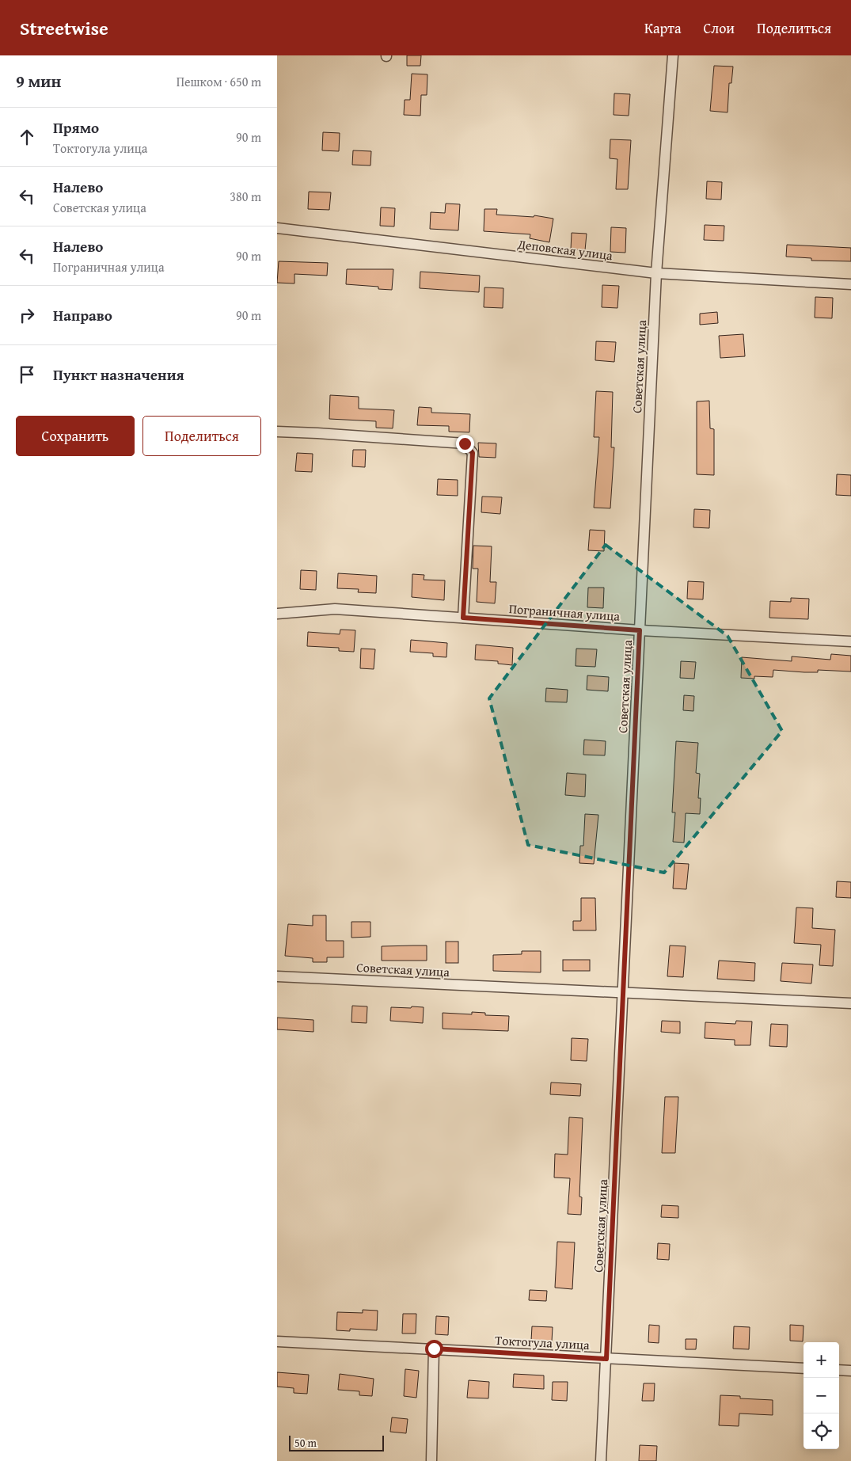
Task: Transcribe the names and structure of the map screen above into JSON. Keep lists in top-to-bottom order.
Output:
{
  "streets": {
    "street": [
      "Деповская улица",
      "Советская улица",
      "Пограничная улица",
      "Токтогула улица"
    ]
  },
  "crossings": [
    ["Деповская улица", "Советская улица"],
    ["Советская улица", "Пограничная улица"],
    ["Советская улица", "Токтогула улица"]
  ],
  "scale_bar": "50 m",
  "page": {
    "header": "Streetwise",
    "nav": ["Карта", "Слои", "Поделиться"],
    "heading": ["9 мин", "Пешком · 650 m"],
    "list": [
      ["Прямо", "Токтогула улица", "90 m"],
      ["Налево", "Советская улица", "380 m"],
      ["Налево", "Пограничная улица", "90 m"],
      ["Направо", "90 m"],
      "Пункт назначения"
    ],
    "buttons": ["Сохранить", "Поделиться"],
    "map_buttons": ["+", "−"],
    "scale": "50 m"
  }
}
